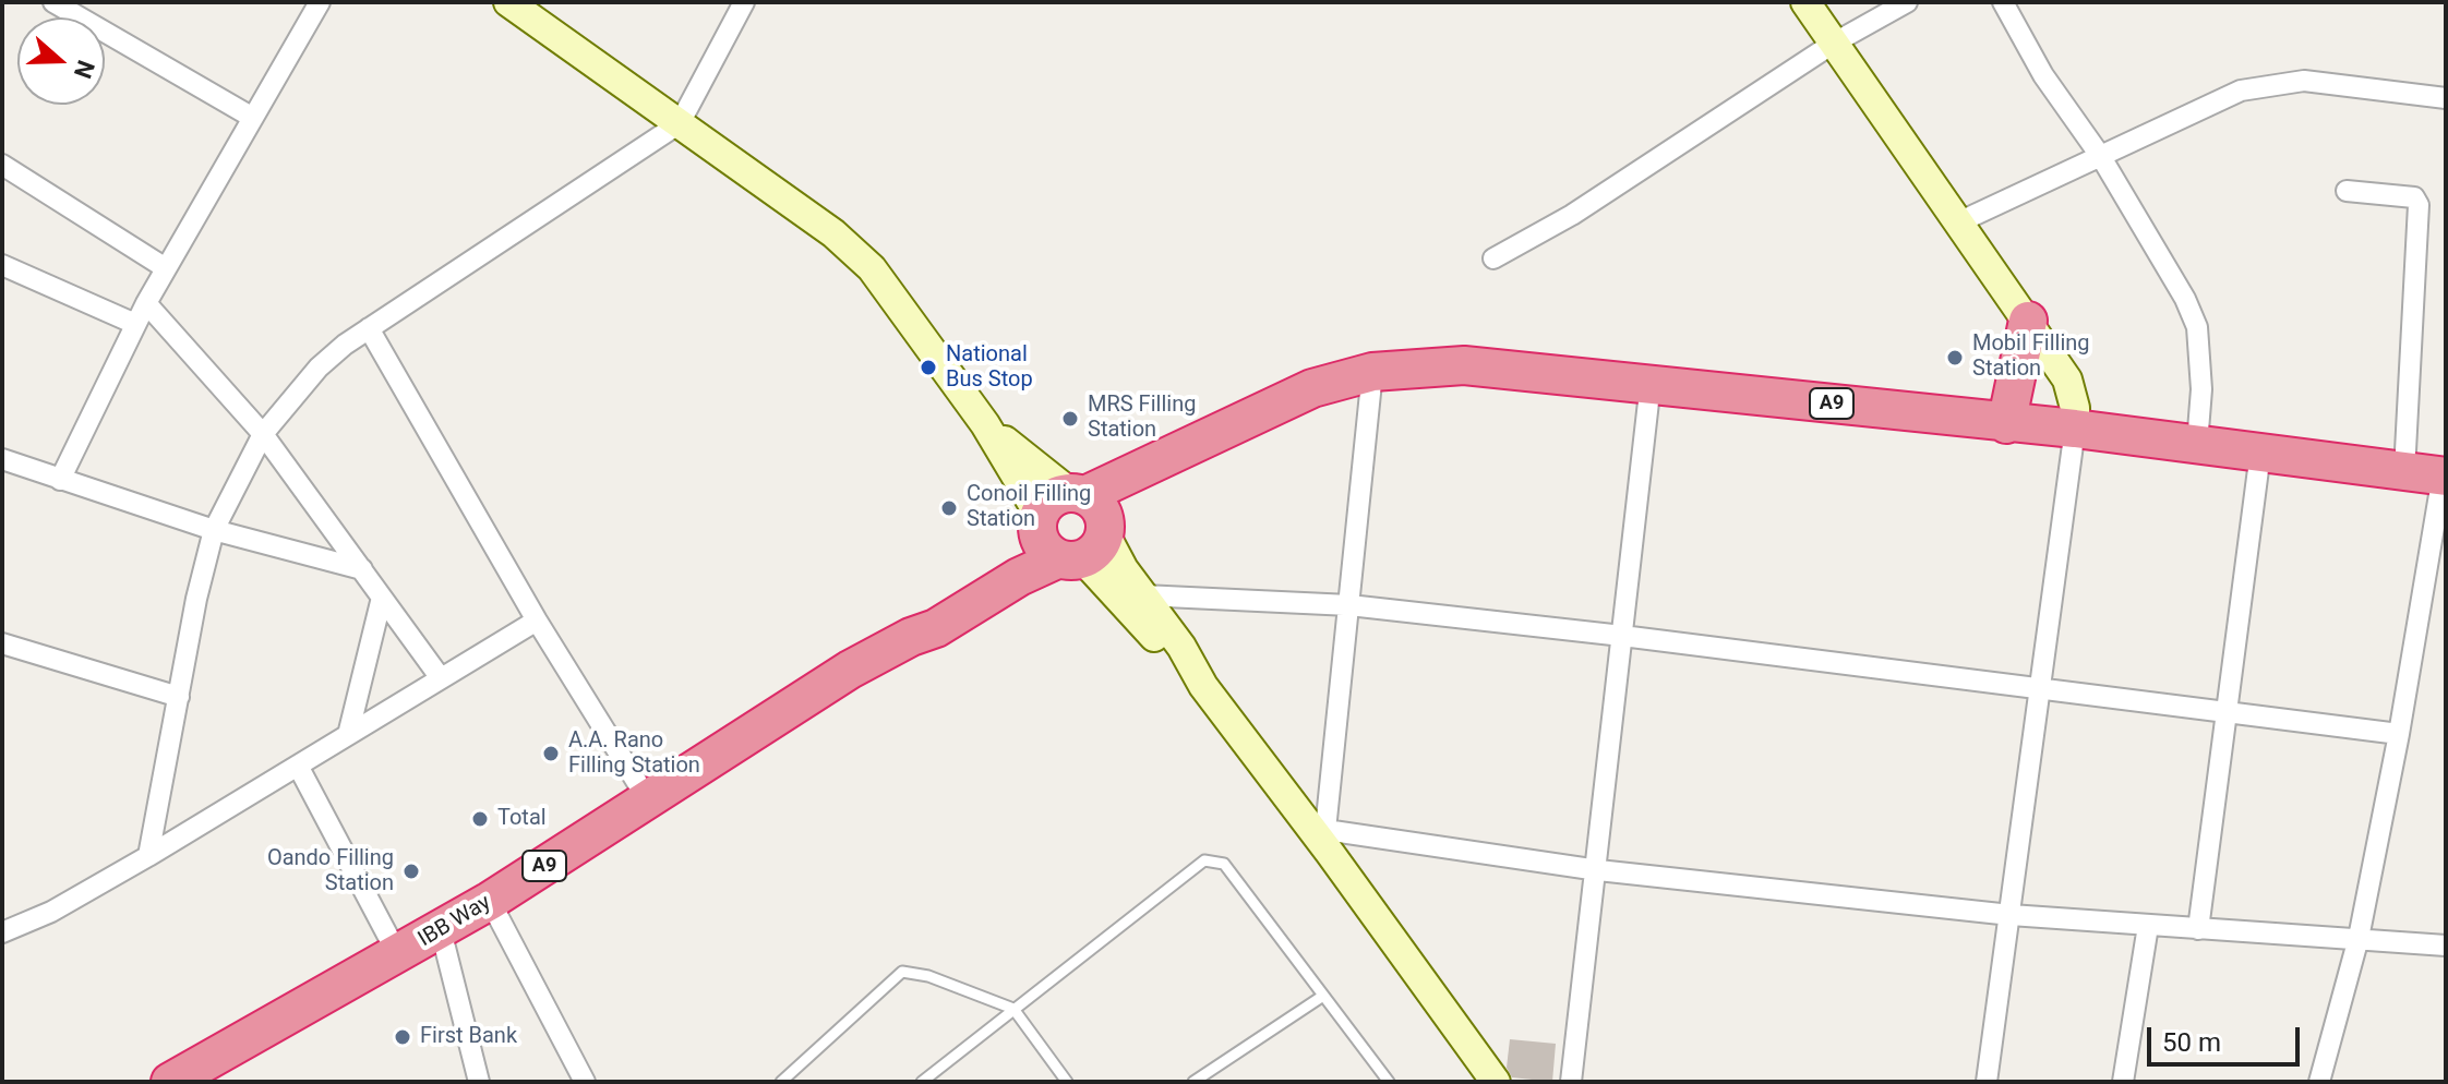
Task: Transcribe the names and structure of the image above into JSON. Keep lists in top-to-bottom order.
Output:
{
  "streets": {
    "highway": ["A9", "IBB Way"]
  },
  "crossings": [
    ["A9", "IBB Way"]
  ],
  "places": [
    "Mobil Filling Station",
    "National Bus Stop",
    "MRS Filling Station",
    "Conoil Filling Station",
    "A.A. Rano Filling Station",
    "Total",
    "Oando Filling Station",
    "First Bank"
  ],
  "scale_bar": "50 m",
  "north": "right"
}
